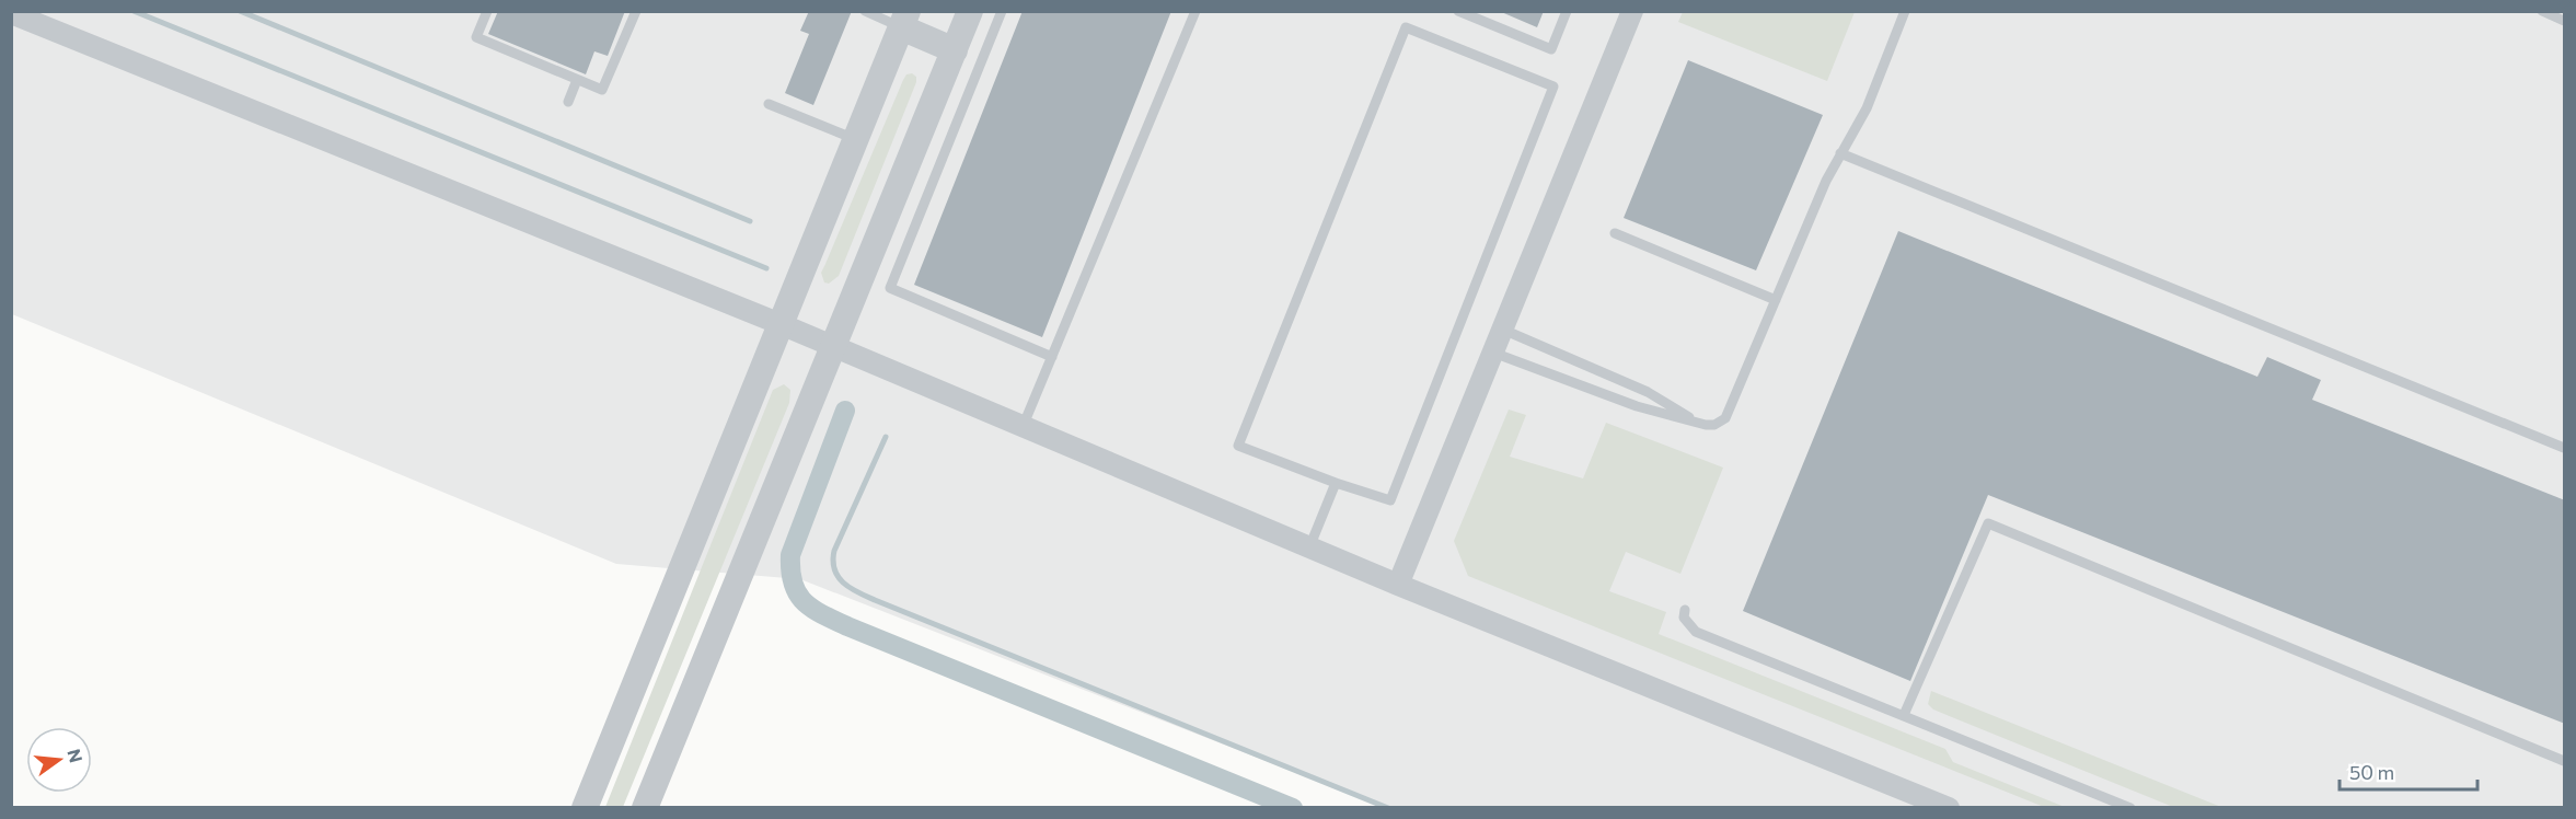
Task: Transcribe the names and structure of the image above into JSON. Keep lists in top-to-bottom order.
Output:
{
  "scale_bar": "50 m",
  "north": "right"
}
